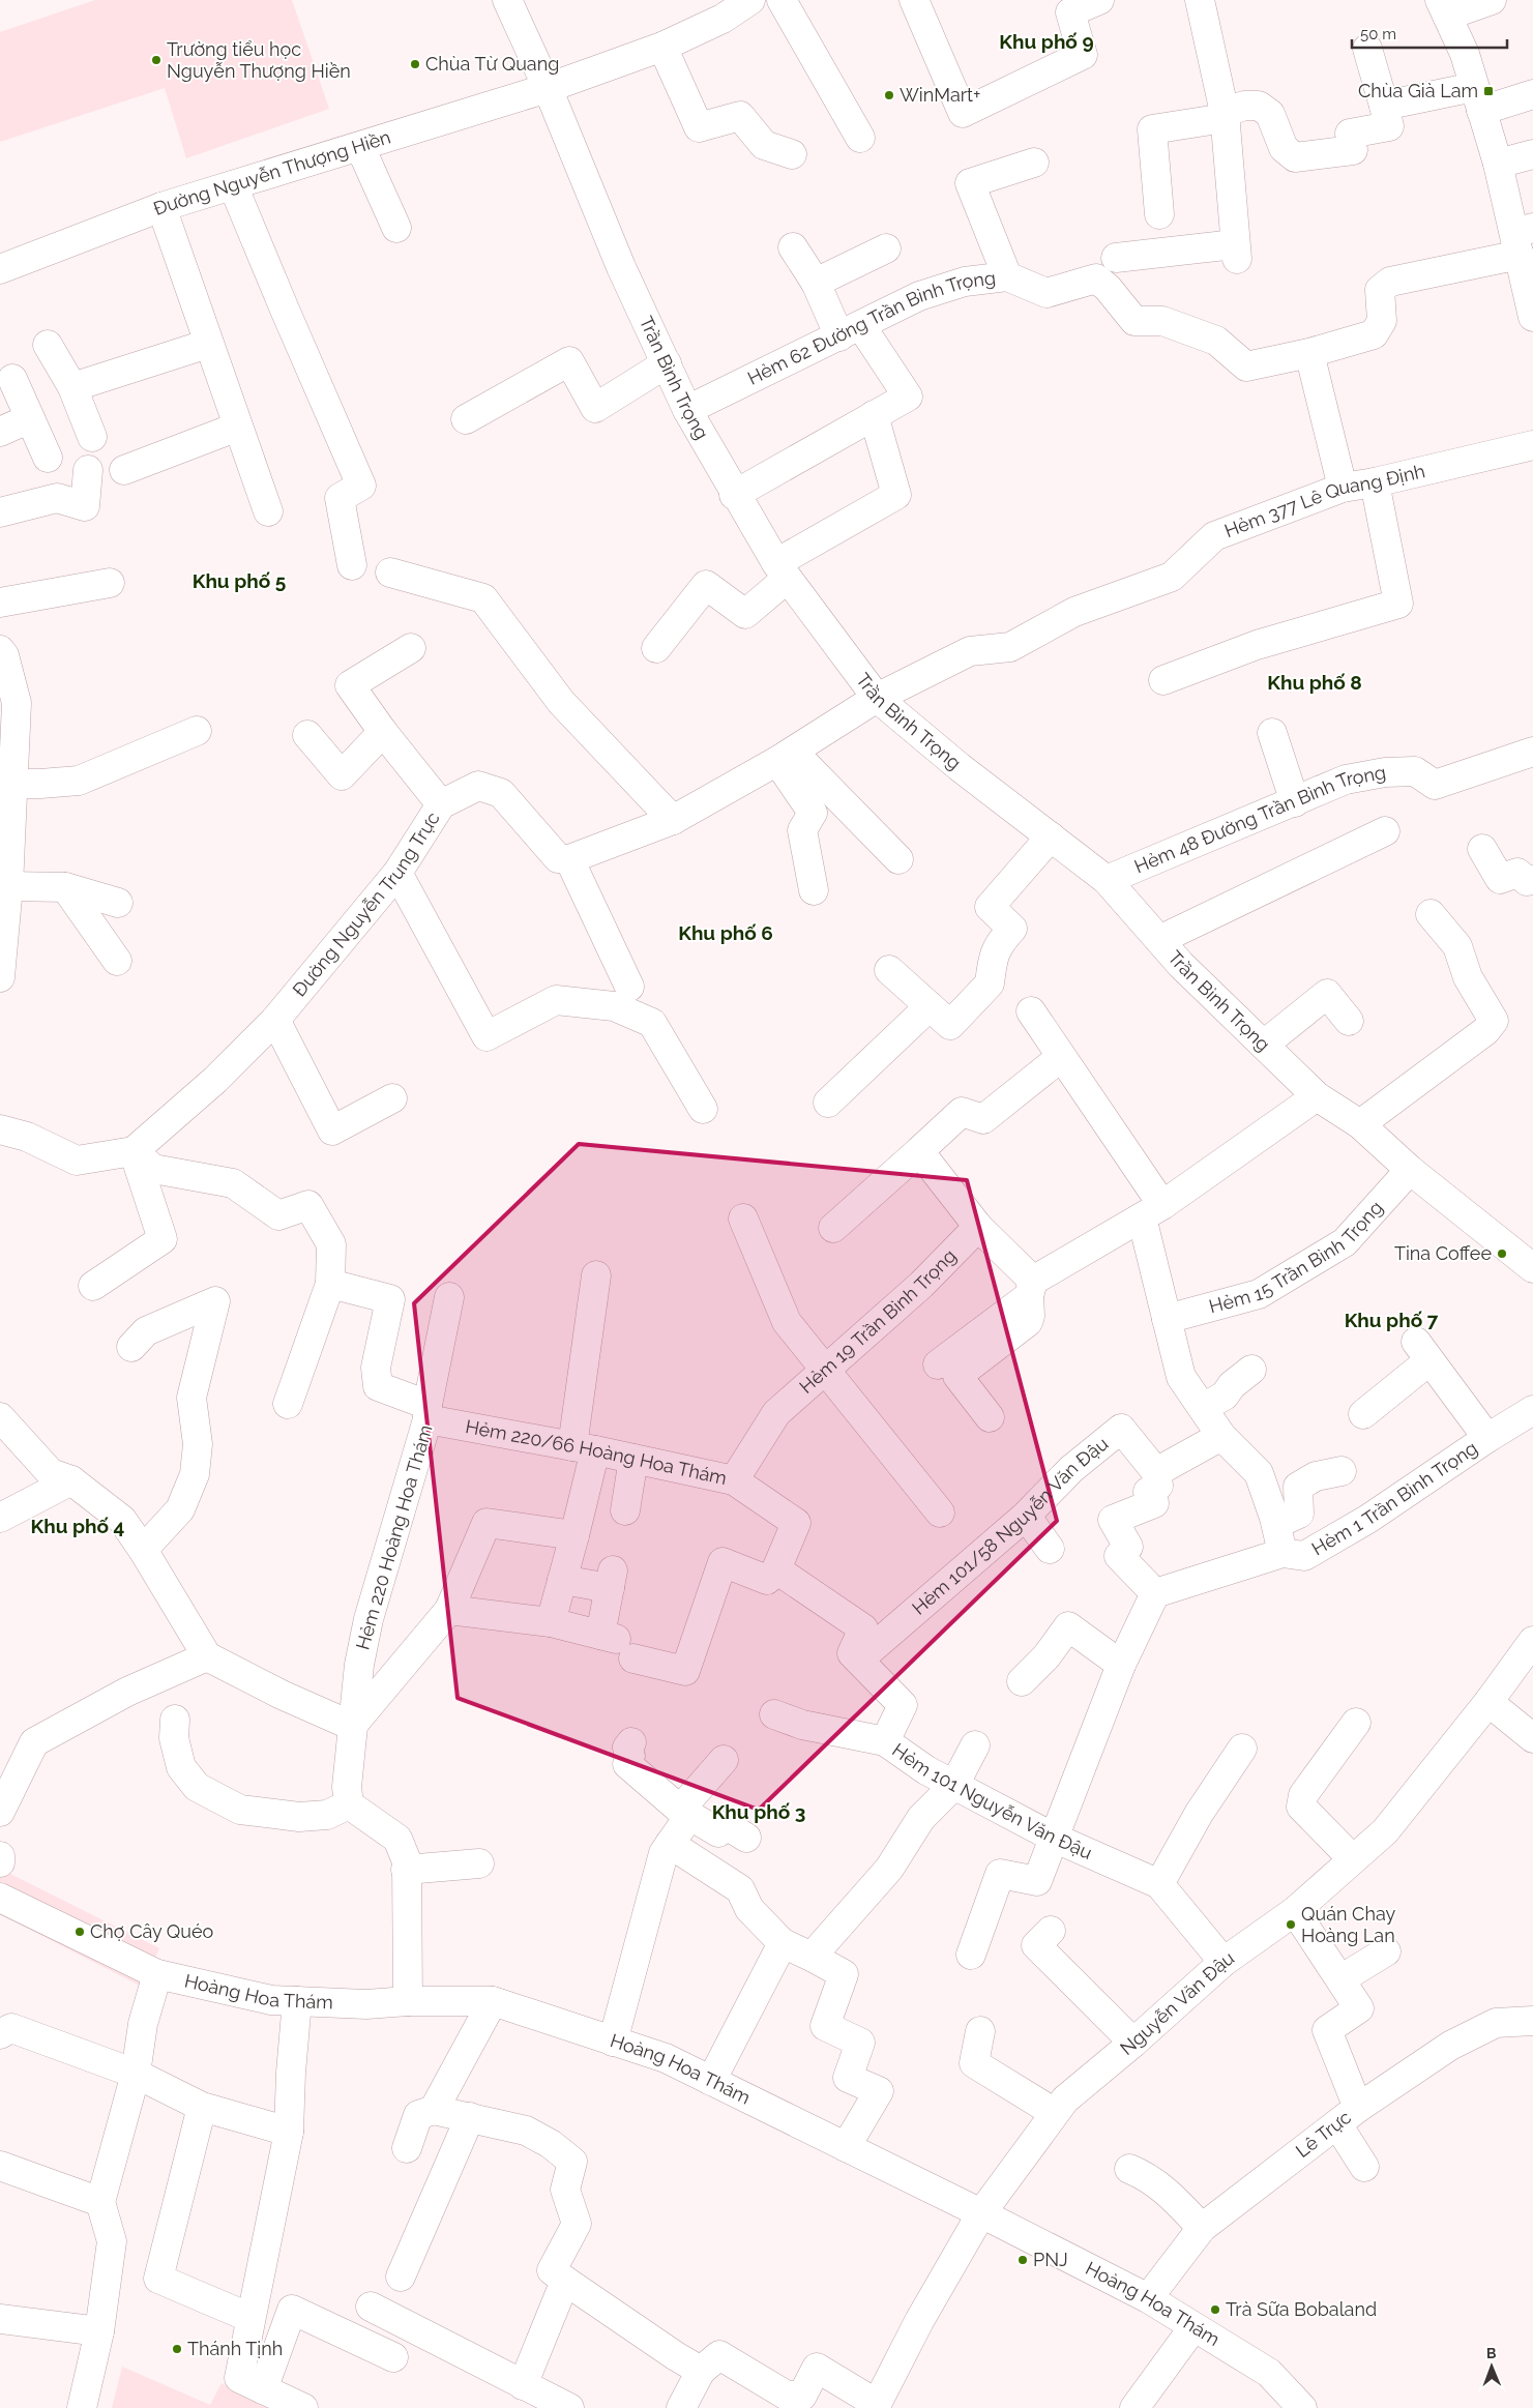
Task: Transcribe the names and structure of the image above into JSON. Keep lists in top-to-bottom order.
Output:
{
  "streets": {
    "street": [
      "Đường Nguyễn Thượng Hiền",
      "Hẻm 62 Đường Trần Bình Trọng",
      "Trần Bình Trọng",
      "Hẻm 377 Lê Quang Định",
      "Hẻm 48 Đường Trần Bình Trọng",
      "Đường Nguyễn Trung Trực",
      "Hẻm 15 Trần Bình Trọng",
      "Hẻm 19 Trần Bình Trọng",
      "Hẻm 220/66 Hoàng Hoa Thám",
      "Hẻm 1 Trần Bình Trọng",
      "Hẻm 101/58 Nguyễn Văn Đậu",
      "Hẻm 220 Hoàng Hoa Thám",
      "Hẻm 101 Nguyễn Văn Đậu",
      "Hoàng Hoa Thám",
      "Nguyễn Văn Đậu",
      "Lê Trực"
    ]
  },
  "crossings": [
    ["Đường Nguyễn Thượng Hiền", "Trần Bình Trọng"],
    ["Hẻm 62 Đường Trần Bình Trọng", "Trần Bình Trọng"],
    ["Trần Bình Trọng", "Hẻm 377 Lê Quang Định"],
    ["Trần Bình Trọng", "Hẻm 48 Đường Trần Bình Trọng"],
    ["Trần Bình Trọng", "Hẻm 15 Trần Bình Trọng"],
    ["Hẻm 19 Trần Bình Trọng", "Hẻm 220/66 Hoàng Hoa Thám"],
    ["Hẻm 220/66 Hoàng Hoa Thám", "Hẻm 220 Hoàng Hoa Thám"],
    ["Hẻm 101/58 Nguyễn Văn Đậu", "Hẻm 101 Nguyễn Văn Đậu"],
    ["Hẻm 101 Nguyễn Văn Đậu", "Nguyễn Văn Đậu"],
    ["Hoàng Hoa Thám", "Nguyễn Văn Đậu"],
    ["Hoàng Hoa Thám", "Lê Trực"]
  ],
  "districts": [
    "Khu phố 9",
    "Khu phố 5",
    "Khu phố 8",
    "Khu phố 6",
    "Khu phố 7",
    "Khu phố 4",
    "Khu phố 3"
  ],
  "places": {
    "other": [
      "Trường tiểu học Nguyễn Thượng Hiền",
      "Chùa Từ Quang",
      "WinMart+",
      "Tina Coffee",
      "Quán Chay Hoàng Lan",
      "Chợ Cây Quéo",
      "PNJ",
      "Trà Sữa Bobaland",
      "Thánh Tịnh"
    ],
    "transit": ["Chùa Già Lam"]
  },
  "scale_bar": "50 m",
  "north": "top"
}
